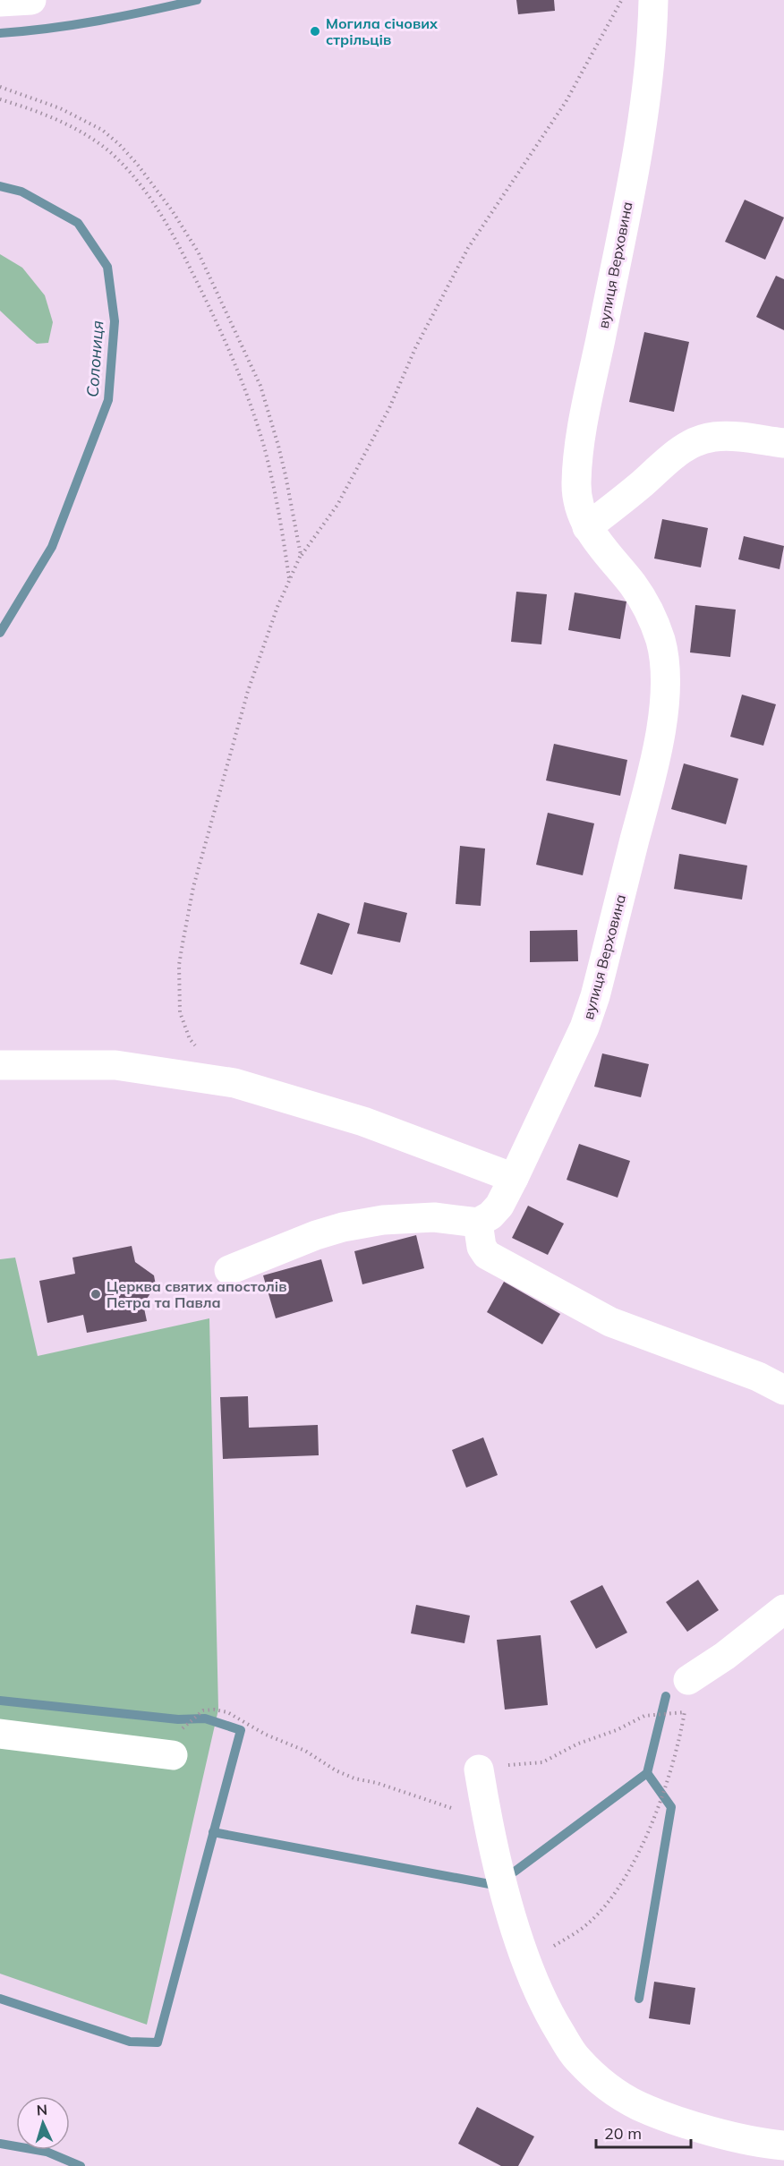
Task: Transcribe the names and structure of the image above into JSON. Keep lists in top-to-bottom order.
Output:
{
  "streets": {
    "street": ["вулиця Верховина"]
  },
  "water": ["Солониця"],
  "places": ["Могила січових стрільців", "Церква святих апостолів Петра та Павла"],
  "scale_bar": "20 m",
  "north": "top"
}
